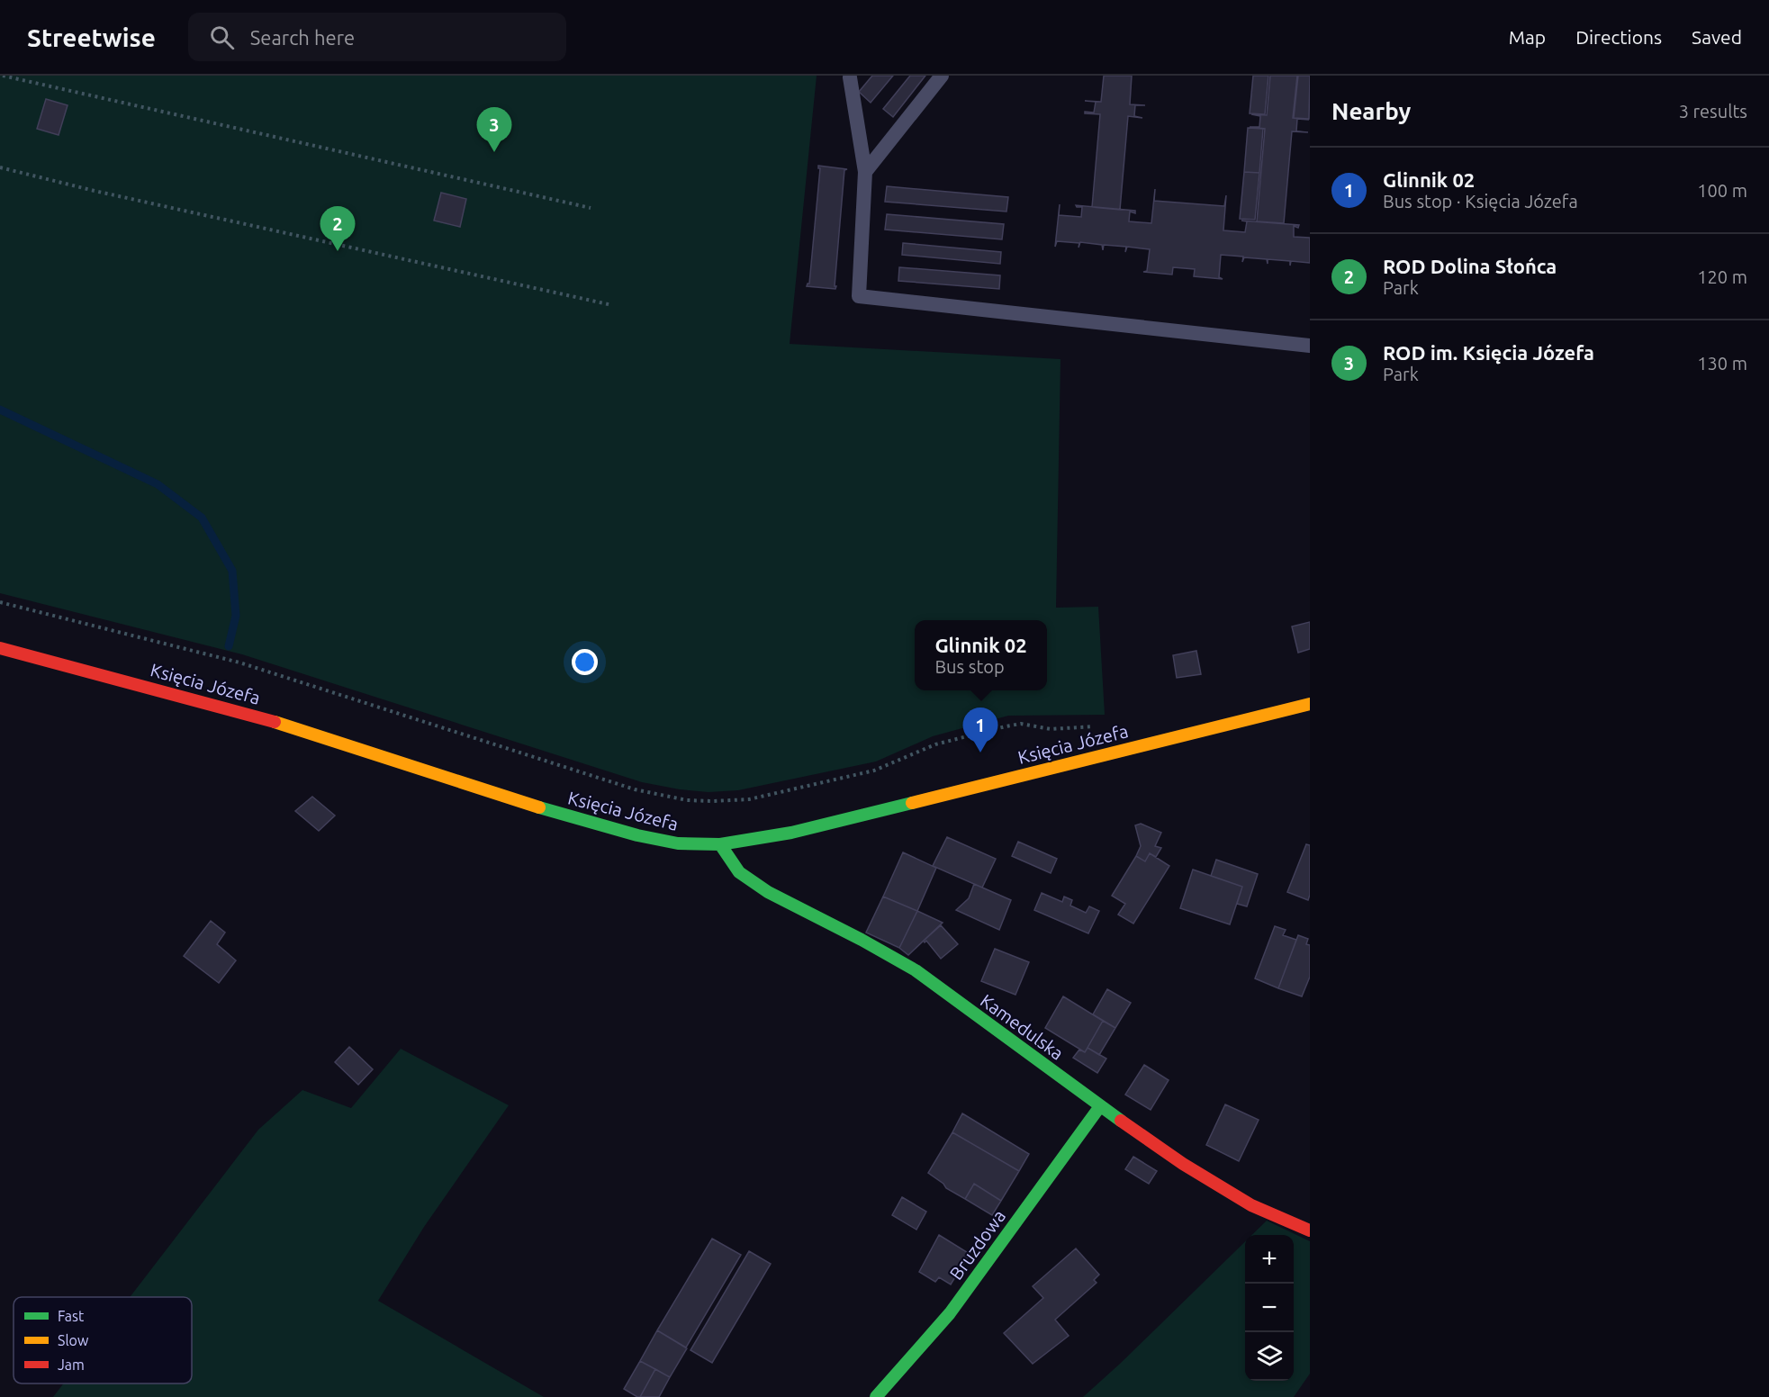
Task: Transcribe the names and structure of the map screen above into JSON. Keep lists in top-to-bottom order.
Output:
{
  "streets": {
    "main road": ["Księcia Józefa", "Kamedulska", "Bruzdowa"]
  },
  "crossings": [
    ["Księcia Józefa", "Kamedulska"],
    ["Kamedulska", "Bruzdowa"]
  ],
  "legend": ["Fast", "Slow", "Jam"],
  "page": {
    "header": "Streetwise",
    "search": "Search here",
    "nav": ["Map", "Directions", "Saved"],
    "heading": ["Nearby", "3 results"],
    "pins": ["3", "2", "1"],
    "list": [
      {
        "mark": "1",
        "name": "Glinnik 02",
        "note": "Bus stop · Księcia Józefa",
        "value": "100 m"
      },
      {
        "mark": "2",
        "name": "ROD Dolina Słońca",
        "note": "Park",
        "value": "120 m"
      },
      {
        "mark": "3",
        "name": "ROD im. Księcia Józefa",
        "note": "Park",
        "value": "130 m"
      }
    ],
    "popup": ["Glinnik 02", "Bus stop"],
    "map_buttons": ["+", "−"]
  }
}
